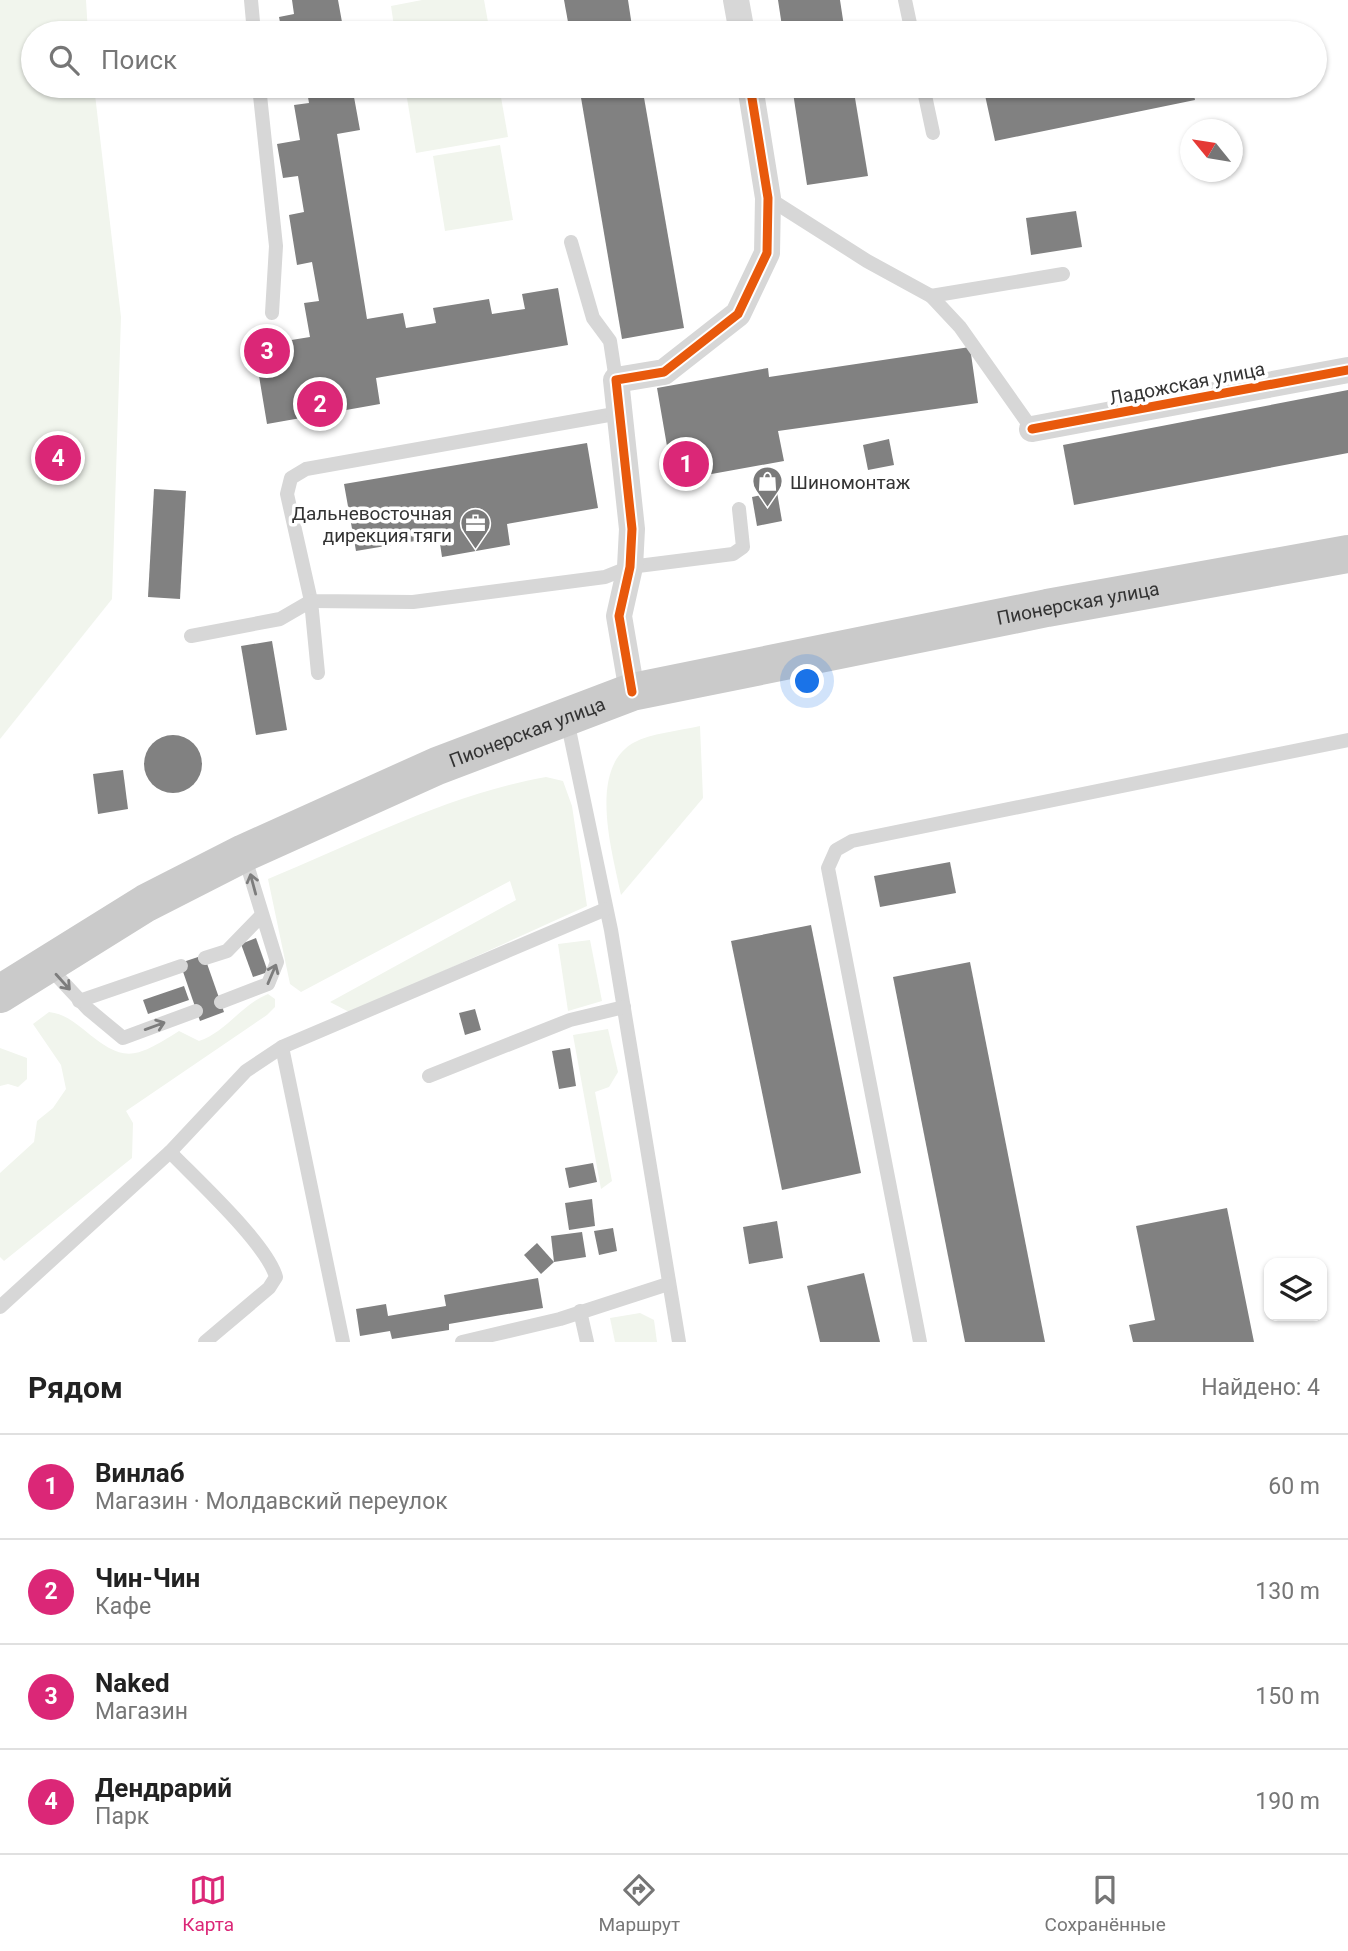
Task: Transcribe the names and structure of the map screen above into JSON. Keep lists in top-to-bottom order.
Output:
{
  "streets": {
    "main road": ["Пионерская улица"],
    "street": ["Ладожская улица"]
  },
  "places": {
    "shop": ["Шиномонтаж"],
    "office": ["Дальневосточная дирекция тяги"]
  },
  "north": "top left",
  "page": {
    "search": "Поиск",
    "pins": [
      "3",
      "2",
      "4",
      "1"
    ],
    "heading": ["Рядом", "Найдено: 4"],
    "list": [
      {
        "mark": "1",
        "name": "Винлаб",
        "note": "Магазин · Молдавский переулок",
        "value": "60 m"
      },
      {
        "mark": "2",
        "name": "Чин-Чин",
        "note": "Кафе",
        "value": "130 m"
      },
      {
        "mark": "3",
        "name": "Naked",
        "note": "Магазин",
        "value": "150 m"
      },
      {
        "mark": "4",
        "name": "Дендрарий",
        "note": "Парк",
        "value": "190 m"
      }
    ],
    "nav": ["Карта", "Маршрут", "Сохранённые"]
  }
}
